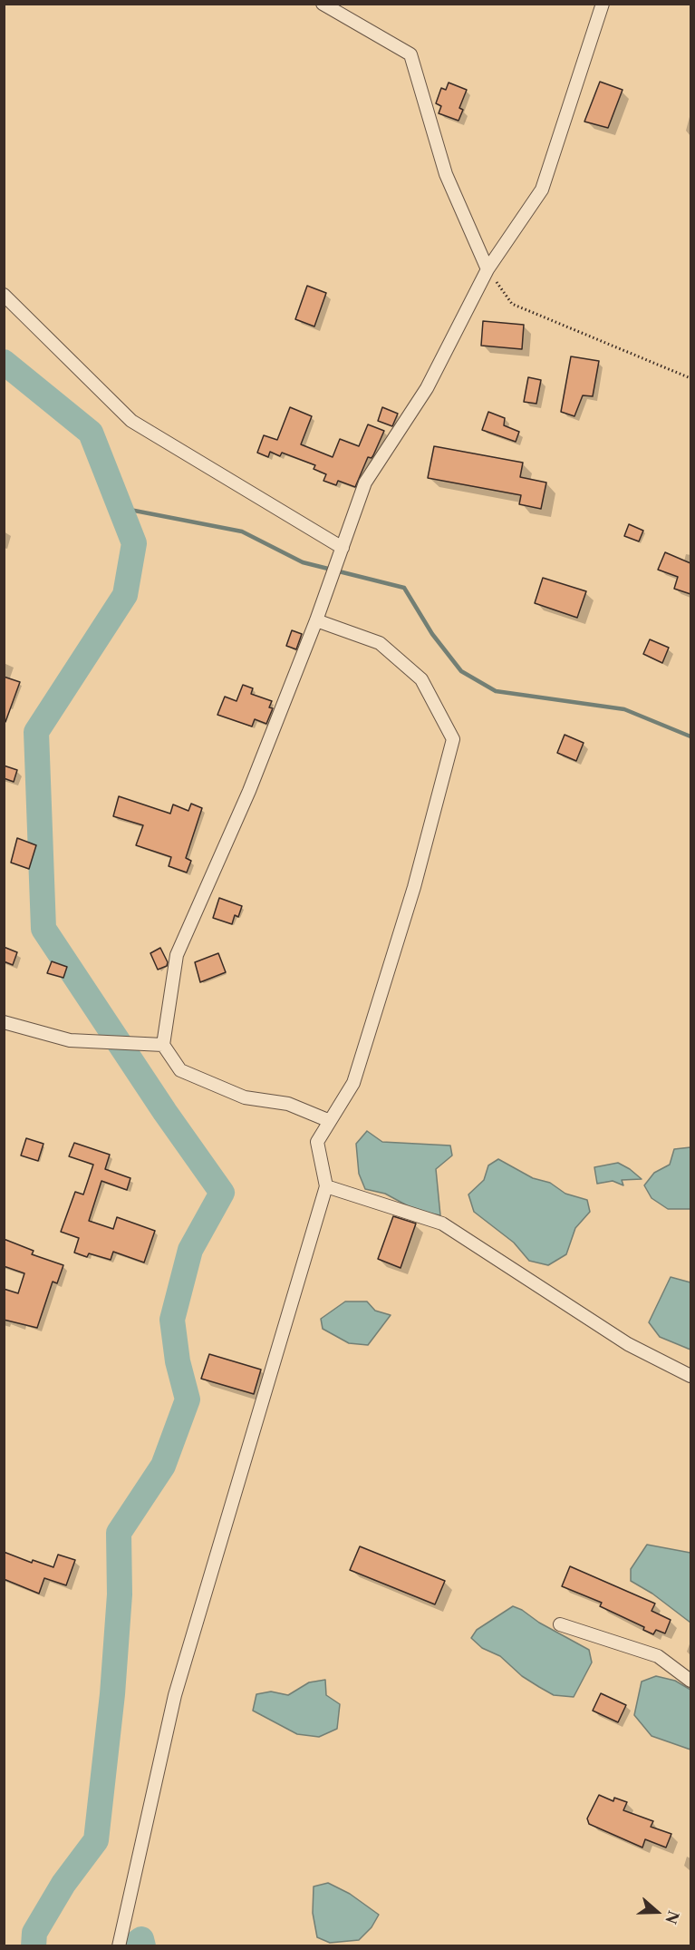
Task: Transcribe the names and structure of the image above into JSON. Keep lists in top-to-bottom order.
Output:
{
  "north": "right"
}
